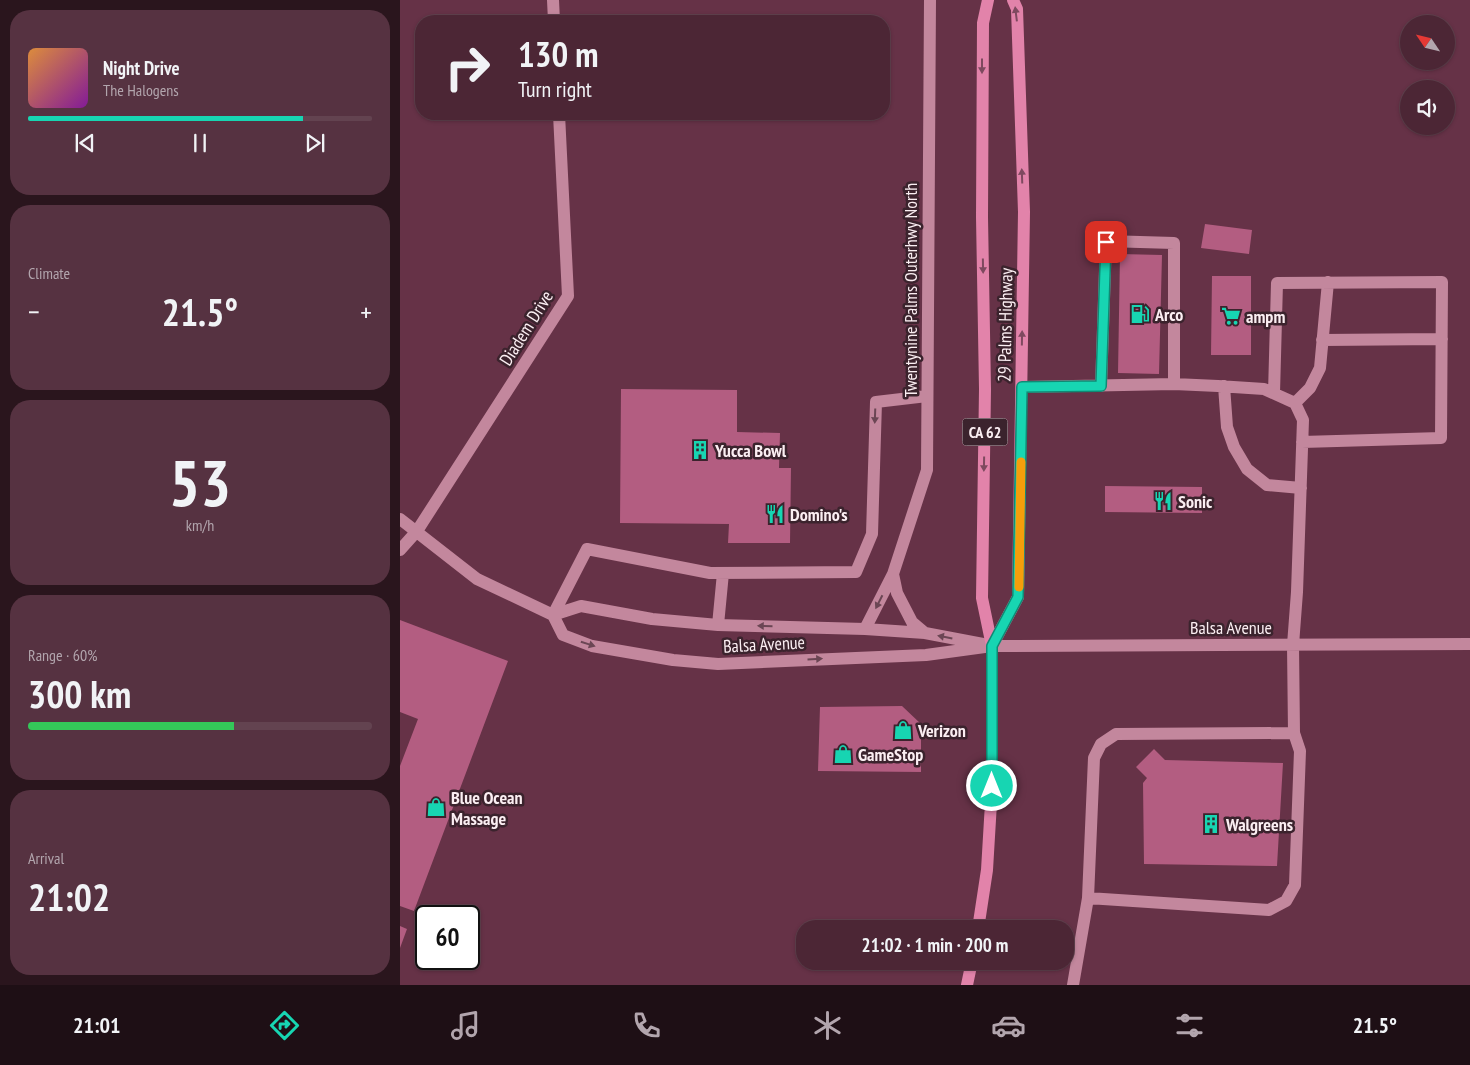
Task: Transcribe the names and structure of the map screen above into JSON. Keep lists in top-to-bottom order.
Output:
{
  "streets": {
    "main road": ["29 Palms Highway", "CA 62"],
    "street": ["Twentynine Palms Outerhwy North", "Diadem Drive", "Balsa Avenue"]
  },
  "crossings": [
    ["Twentynine Palms Outerhwy North", "Balsa Avenue"],
    ["29 Palms Highway", "Balsa Avenue"]
  ],
  "places": {
    "fuel station": ["Arco"],
    "supermarket": ["ampm"],
    "building": ["Yucca Bowl", "Walgreens"],
    "restaurant": ["Sonic", "Domino's"],
    "shop": ["Verizon", "GameStop", "Blue Ocean Massage"]
  },
  "north": "top left",
  "page": {
    "turn": ["130 m", "Turn right"],
    "song": ["Night Drive", "The Halogens"],
    "tile": [
      "Climate",
      ["53", "km/h"],
      ["Range · 60%", "300 km"],
      ["Arrival", "21:02"]
    ],
    "heat": ["−", "21.5°", "+"],
    "limit": "60",
    "trip": "21:02 · 1 min · 200 m",
    "tabs": ["21:01", "21.5°"]
  }
}
